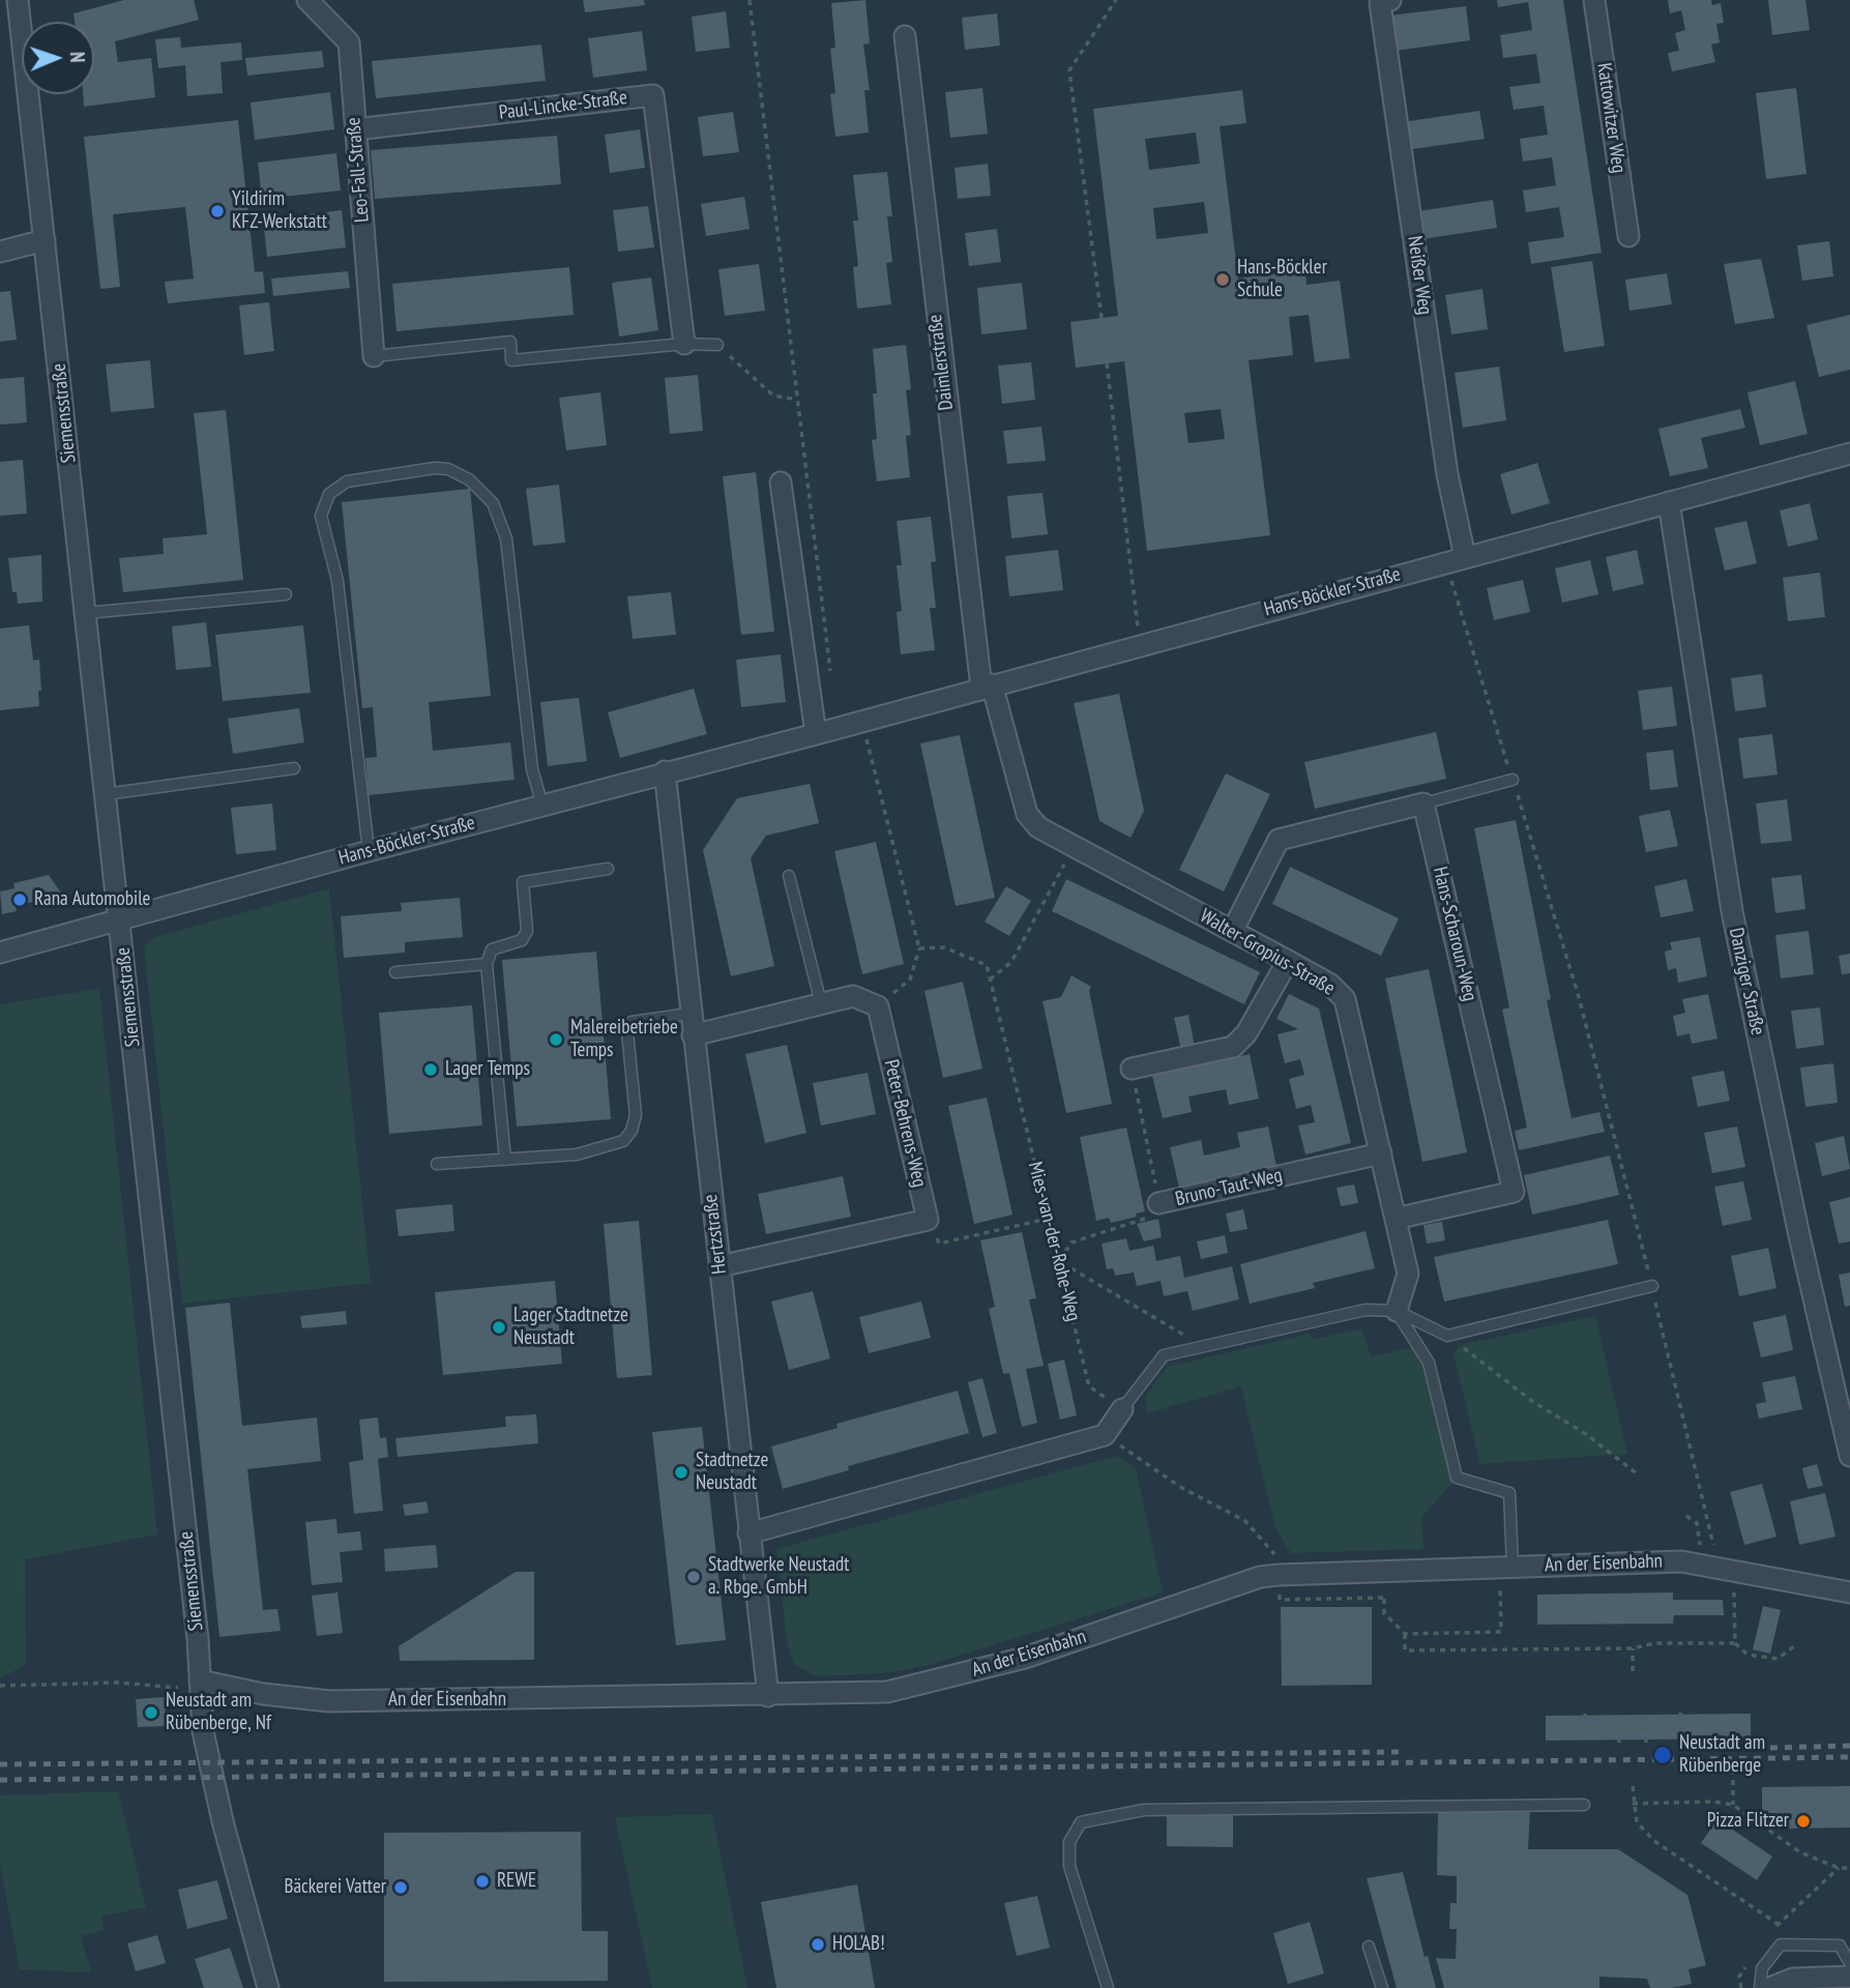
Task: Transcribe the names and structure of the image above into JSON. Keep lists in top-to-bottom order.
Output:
{
  "streets": {
    "street": [
      "Paul-Lincke-Straße",
      "Kattowitzer Weg",
      "Leo-Fall-Straße",
      "Neißer Weg",
      "Daimlerstraße",
      "Siemensstraße",
      "Hans-Böckler-Straße",
      "Hans-Scharoun-Weg",
      "Walter-Gropius-Straße",
      "Danziger Straße",
      "Peter-Behrens-Weg",
      "Bruno-Taut-Weg",
      "Hertzstraße",
      "An der Eisenbahn"
    ],
    "path": ["Mies-van-der-Rohe-Weg"]
  },
  "crossings": [
    ["Paul-Lincke-Straße", "Leo-Fall-Straße"],
    ["Neißer Weg", "Hans-Böckler-Straße"],
    ["Daimlerstraße", "Hans-Böckler-Straße"],
    ["Daimlerstraße", "Walter-Gropius-Straße"],
    ["Siemensstraße", "Hans-Böckler-Straße"],
    ["Siemensstraße", "An der Eisenbahn"],
    ["Hans-Böckler-Straße", "Walter-Gropius-Straße"],
    ["Hans-Böckler-Straße", "Danziger Straße"],
    ["Hans-Böckler-Straße", "Hertzstraße"],
    ["Hans-Scharoun-Weg", "Walter-Gropius-Straße"],
    ["Walter-Gropius-Straße", "Bruno-Taut-Weg"],
    ["Hertzstraße", "An der Eisenbahn"]
  ],
  "places": [
    "Yildirim KFZ-Werkstatt",
    "Hans-Böckler Schule",
    "Rana Automobile",
    "Malereibetriebe Temps",
    "Lager Temps",
    "Lager Stadtnetze Neustadt",
    "Stadtnetze Neustadt",
    "Stadtwerke Neustadt a. Rbge. GmbH",
    "Neustadt am Rübenberge, Nf",
    "Neustadt am Rübenberge",
    "Pizza Flitzer",
    "REWE",
    "Bäckerei Vatter",
    "HOL'AB!"
  ],
  "north": "right"
}
